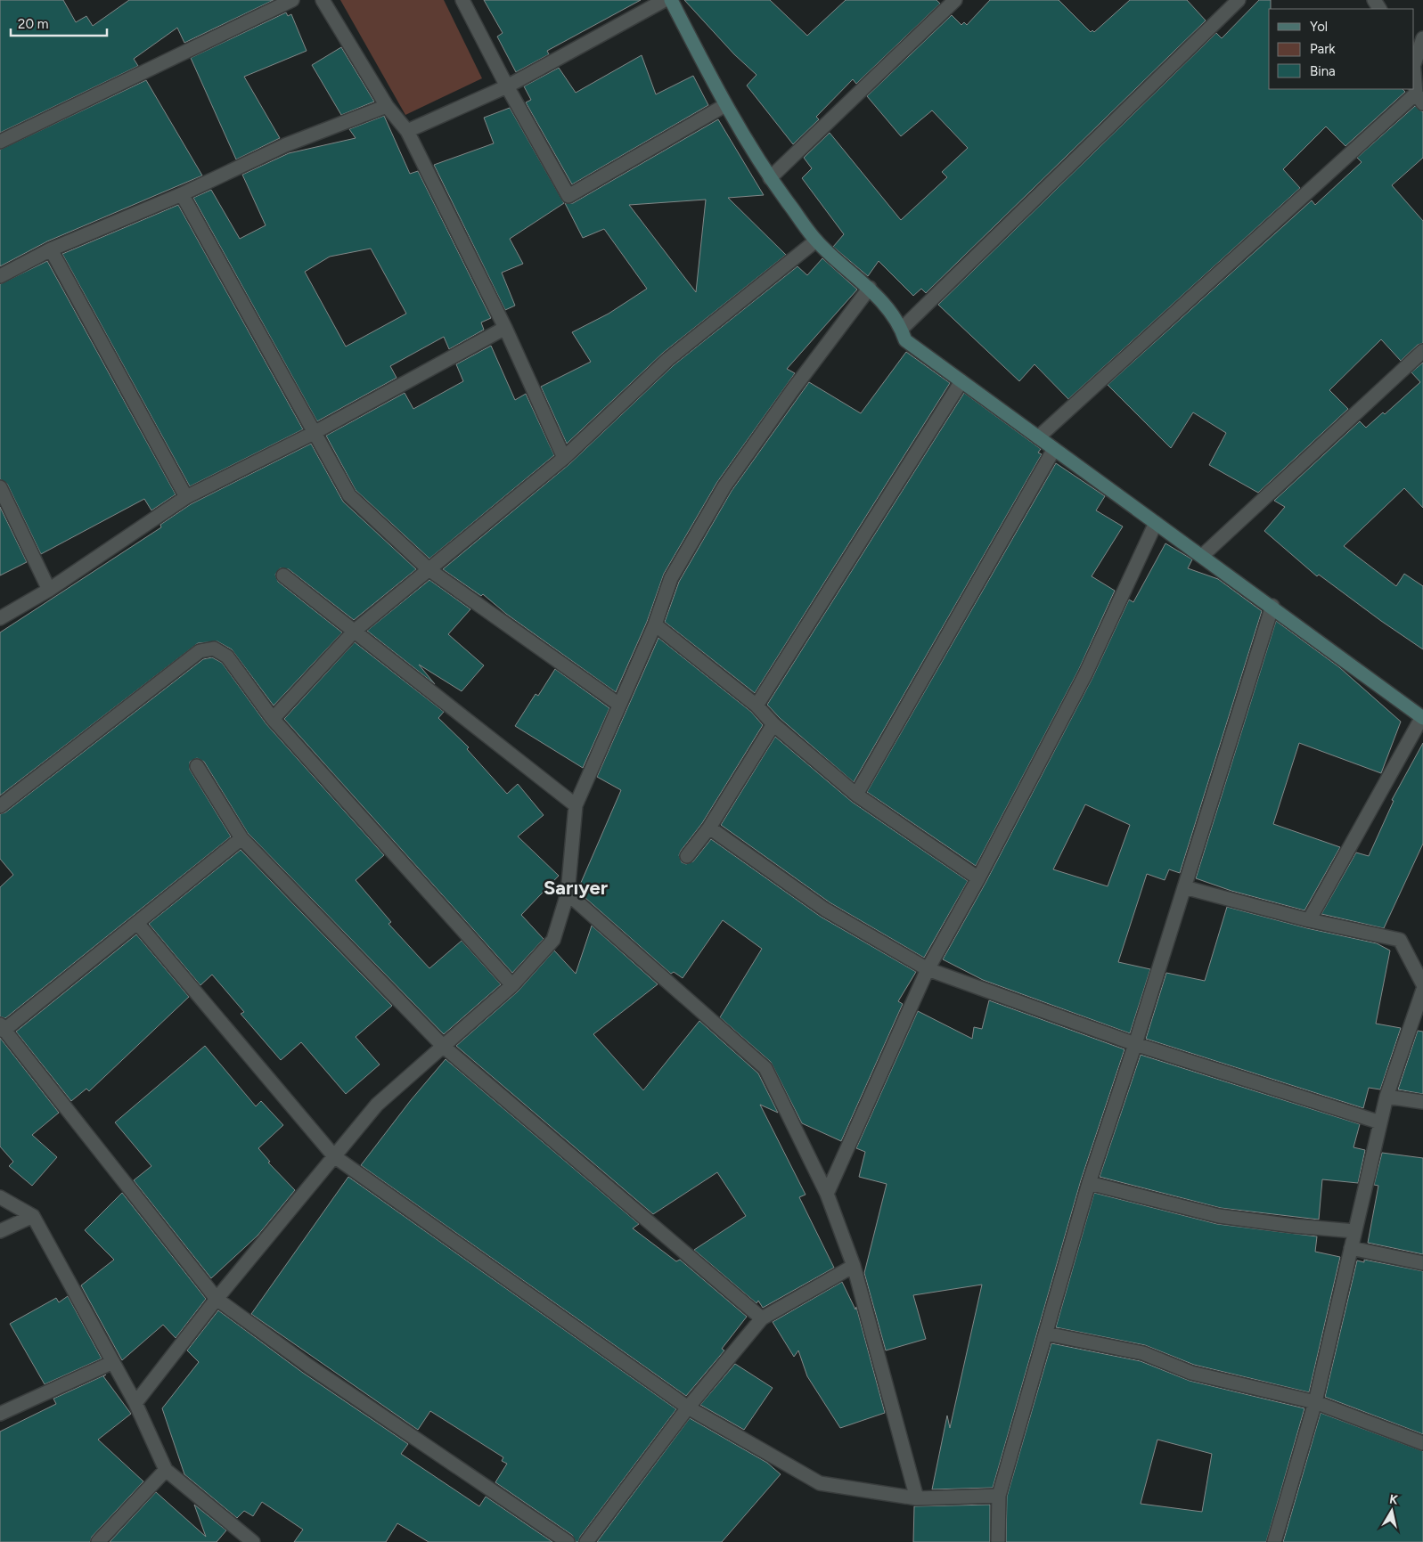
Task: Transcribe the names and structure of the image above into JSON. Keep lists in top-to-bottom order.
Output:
{
  "districts": ["Sarıyer"],
  "legend": ["Yol", "Park", "Bina"],
  "scale_bar": "20 m",
  "north": "top"
}
